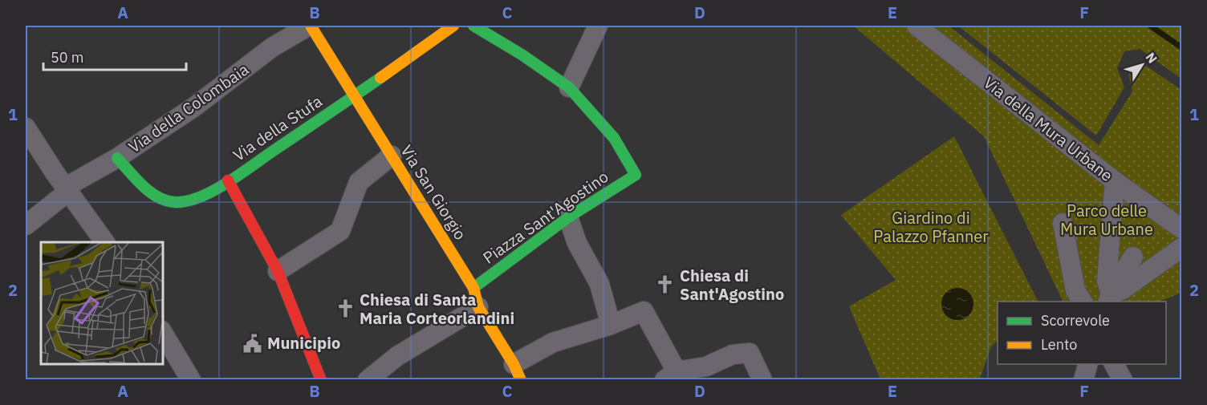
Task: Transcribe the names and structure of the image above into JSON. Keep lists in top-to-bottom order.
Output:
{
  "streets": {
    "street": [
      "Via della Colombaia",
      "Via della Stufa",
      "Via della Mura Urbane",
      "Via San Giorgio",
      "Piazza Sant'Agostino"
    ]
  },
  "crossings": [
    ["Via della Colombaia", "Via della Stufa"],
    ["Via della Colombaia", "Via San Giorgio"],
    ["Via della Stufa", "Via San Giorgio"],
    ["Via San Giorgio", "Piazza Sant'Agostino"]
  ],
  "parks": ["Parco delle Mura Urbane", "Giardino di Palazzo Pfanner"],
  "places": {
    "church": ["Chiesa di Sant'Agostino", "Chiesa di Santa Maria Corteorlandini"],
    "public building": ["Municipio"]
  },
  "legend": ["Scorrevole", "Lento"],
  "scale_bar": "50 m",
  "north": "top right",
  "grid": {
    "columns": [
      "A",
      "B",
      "C",
      "D",
      "E",
      "F"
    ],
    "rows": ["1", "2"]
  }
}
